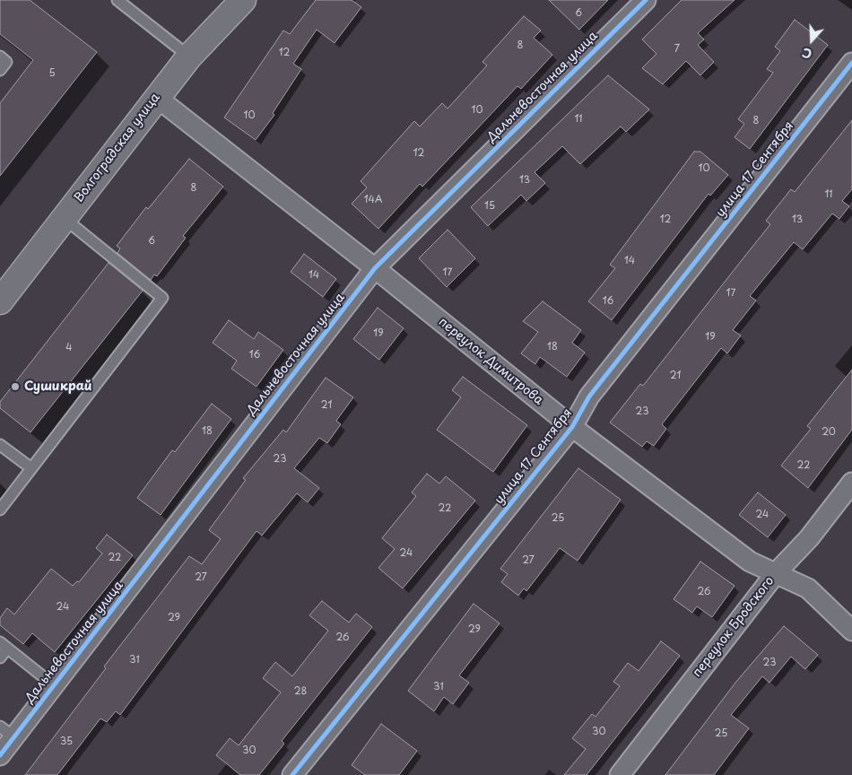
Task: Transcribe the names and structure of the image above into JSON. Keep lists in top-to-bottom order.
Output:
{
  "streets": {
    "main road": ["Волгоградская улица"],
    "street": [
      "Дальневосточная улица",
      "улица 17 Сентября",
      "переулок Димитрова",
      "переулок Бродского"
    ]
  },
  "crossings": [
    ["Дальневосточная улица", "переулок Димитрова"],
    ["Волгоградская улица", "переулок Димитрова"],
    ["улица 17 Сентября", "переулок Димитрова"],
    ["переулок Димитрова", "переулок Бродского"]
  ],
  "places": ["Сушикрай"],
  "house_numbers": [
    "6",
    "8",
    "7",
    "12",
    "5",
    "10",
    "10",
    "11",
    "8",
    "12",
    "10",
    "13",
    "8",
    "11",
    "14А",
    "15",
    "12",
    "13",
    "6",
    "14",
    "17",
    "14",
    "17",
    "16",
    "19",
    "19",
    "18",
    "4",
    "16",
    "21",
    "21",
    "23",
    "18",
    "20",
    "23",
    "22",
    "22",
    "24",
    "25",
    "24",
    "22",
    "27",
    "27",
    "26",
    "24",
    "29",
    "29",
    "26",
    "31",
    "23",
    "31",
    "28",
    "30",
    "25",
    "35",
    "30"
  ],
  "north": "bottom"
}
